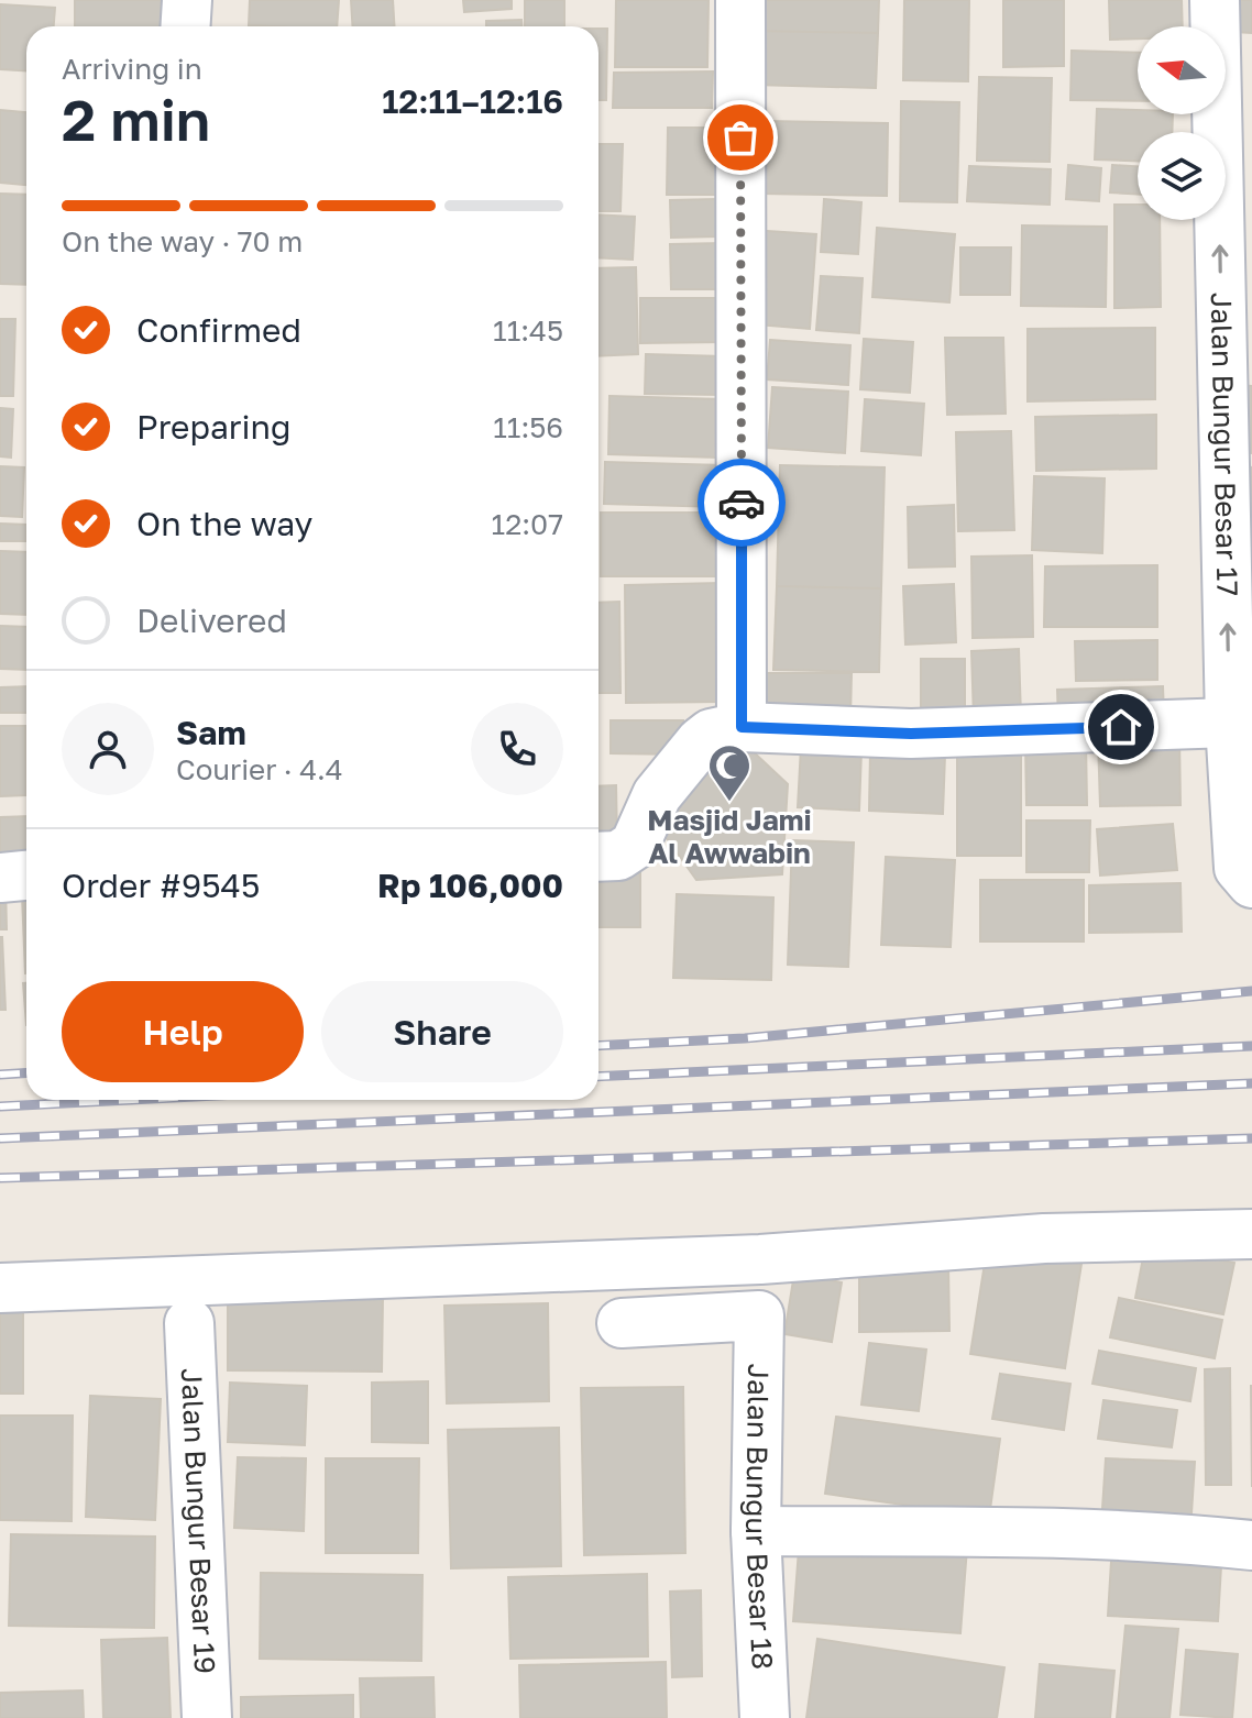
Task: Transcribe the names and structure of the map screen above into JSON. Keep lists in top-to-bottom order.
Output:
{
  "streets": {
    "street": ["Jalan Bungur Besar 17", "Jalan Bungur Besar 18", "Jalan Bungur Besar 19"]
  },
  "one_way": ["Jalan Bungur Besar 17"],
  "places": {
    "mosque": ["Masjid Jami Al Awwabin"]
  },
  "north": "left",
  "page": {
    "heading": ["2 min", "Arriving in", "12:11–12:16"],
    "panel": [
      "Sam",
      "Courier · 4.4",
      "Order #9545",
      "Rp 106,000"
    ],
    "bar": "On the way · 70 m",
    "list": [
      ["Confirmed", "11:45"],
      ["Preparing", "11:56"],
      ["On the way", "12:07"],
      "Delivered"
    ],
    "buttons": ["Help", "Share"]
  }
}
